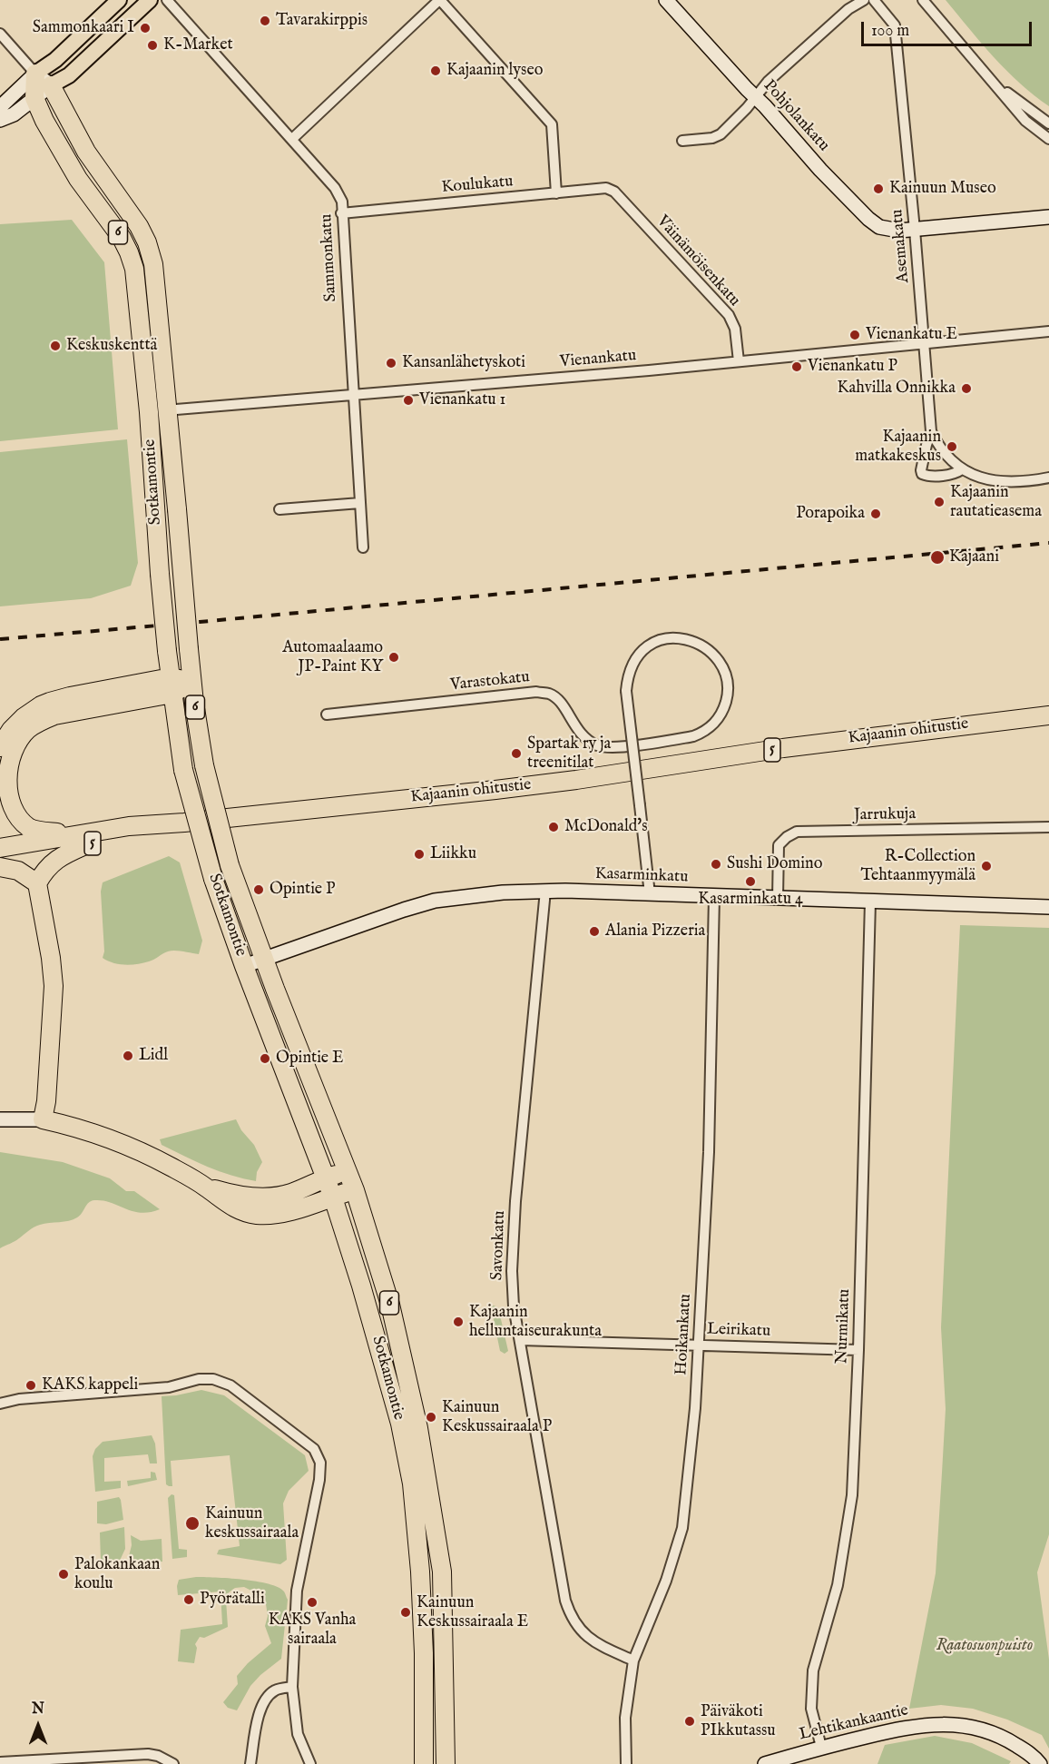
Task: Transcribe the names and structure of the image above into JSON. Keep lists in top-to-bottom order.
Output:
{
  "streets": {
    "highway": [
      "6",
      "Sotkamontie",
      "Kajaanin ohitustie",
      "5"
    ],
    "street": [
      "Pohjolankatu",
      "Koulukatu",
      "Asemakatu",
      "Sammonkatu",
      "Väinämöisenkatu",
      "Vienankatu",
      "Varastokatu",
      "Jarrukuja",
      "Kasarminkatu",
      "Savonkatu",
      "Nurmikatu",
      "Leirikatu",
      "Hoikankatu",
      "Lehtikankaantie"
    ]
  },
  "crossings": [
    ["Pohjolankatu", "Asemakatu"],
    ["Koulukatu", "Sammonkatu"],
    ["Koulukatu", "Väinämöisenkatu"],
    ["Asemakatu", "Vienankatu"],
    ["Sammonkatu", "Vienankatu"],
    ["Väinämöisenkatu", "Vienankatu"],
    ["Vienankatu", "Sotkamontie"],
    ["Sotkamontie", "Kasarminkatu"],
    ["Varastokatu", "Kasarminkatu"],
    ["Jarrukuja", "Kasarminkatu"],
    ["Kasarminkatu", "Savonkatu"],
    ["Kasarminkatu", "Nurmikatu"],
    ["Kasarminkatu", "Hoikankatu"],
    ["Savonkatu", "Leirikatu"],
    ["Savonkatu", "Hoikankatu"],
    ["Nurmikatu", "Leirikatu"],
    ["Nurmikatu", "Lehtikankaantie"],
    ["Leirikatu", "Hoikankatu"]
  ],
  "parks": ["Raatosuonpuisto"],
  "places": [
    "Tavarakirppis",
    "Sammonkaari I",
    "K-Market",
    "Kajaanin lyseo",
    "Kainuun Museo",
    "Vienankatu E",
    "Keskuskenttä",
    "Kansanlähetyskoti",
    "Vienankatu P",
    "Kahvilla Onnikka",
    "Vienankatu 1",
    "Kajaanin matkakeskus",
    "Kajaanin rautatieasema",
    "Porapoika",
    "Kajaani",
    "Automaalaamo JP-Paint KY",
    "Spartak ry ja treenitilat",
    "McDonald's",
    "Liikku",
    "Sushi Domino",
    "R-Collection Tehtaanmyymälä",
    "Kasarminkatu 4",
    "Opintie P",
    "Alania Pizzeria",
    "Lidl",
    "Opintie E",
    "Kajaanin helluntaiseurakunta",
    "KAKS kappeli",
    "Kainuun Keskussairaala P",
    "Kainuun keskussairaala",
    "Palokankaan koulu",
    "Pyörätalli",
    "KAKS Vanha sairaala",
    "Kainuun Keskussairaala E",
    "Päiväkoti PIkkutassu"
  ],
  "scale_bar": "100 m",
  "north": "top"
}
